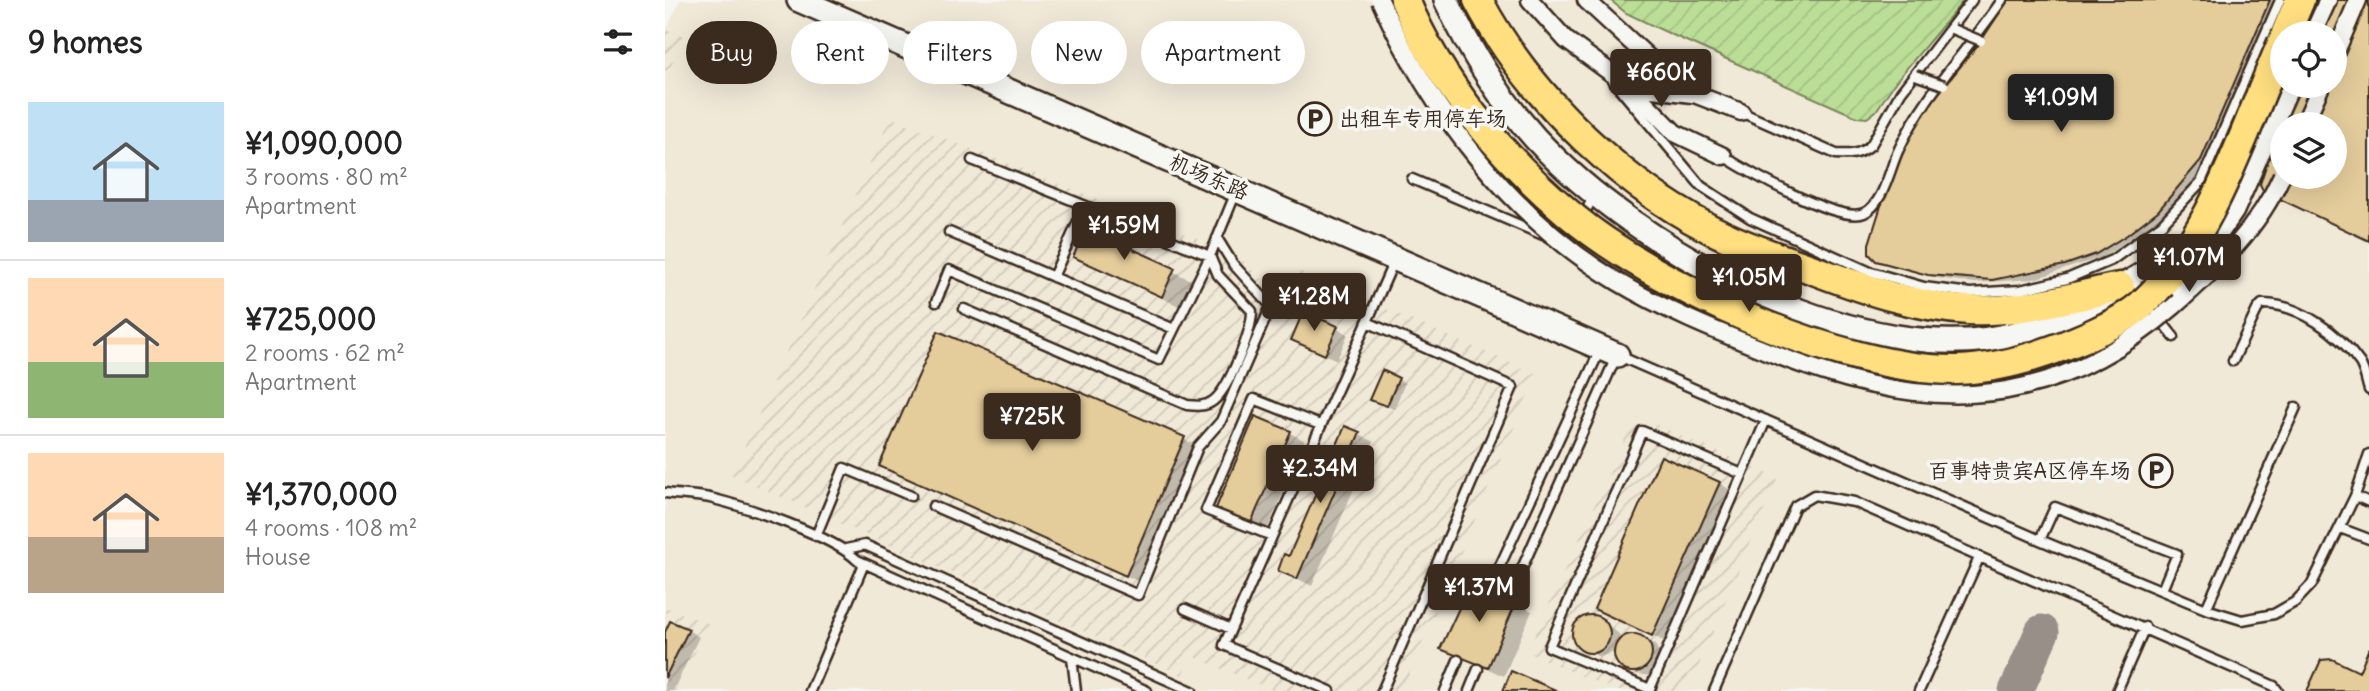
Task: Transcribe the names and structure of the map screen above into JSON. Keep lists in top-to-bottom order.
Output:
{
  "streets": {
    "street": ["机场东路"]
  },
  "places": {
    "parking": ["出租车专用停车场", "百事特贵宾A区停车场"]
  },
  "page": {
    "heading": "9 homes",
    "chip": [
      "Buy",
      "Rent",
      "Filters",
      "New",
      "Apartment"
    ],
    "price": [
      "¥660K",
      "¥1.09M",
      "¥1.59M",
      "¥1.07M",
      "¥1.05M",
      "¥1.28M",
      "¥725K",
      "¥2.34M",
      "¥1.37M"
    ],
    "list": [
      {
        "name": "¥1,090,000",
        "note": "3 rooms · 80 m² · Apartment"
      },
      {
        "name": "¥725,000",
        "note": "2 rooms · 62 m² · Apartment"
      },
      {
        "name": "¥1,370,000",
        "note": "4 rooms · 108 m² · House"
      }
    ]
  }
}
